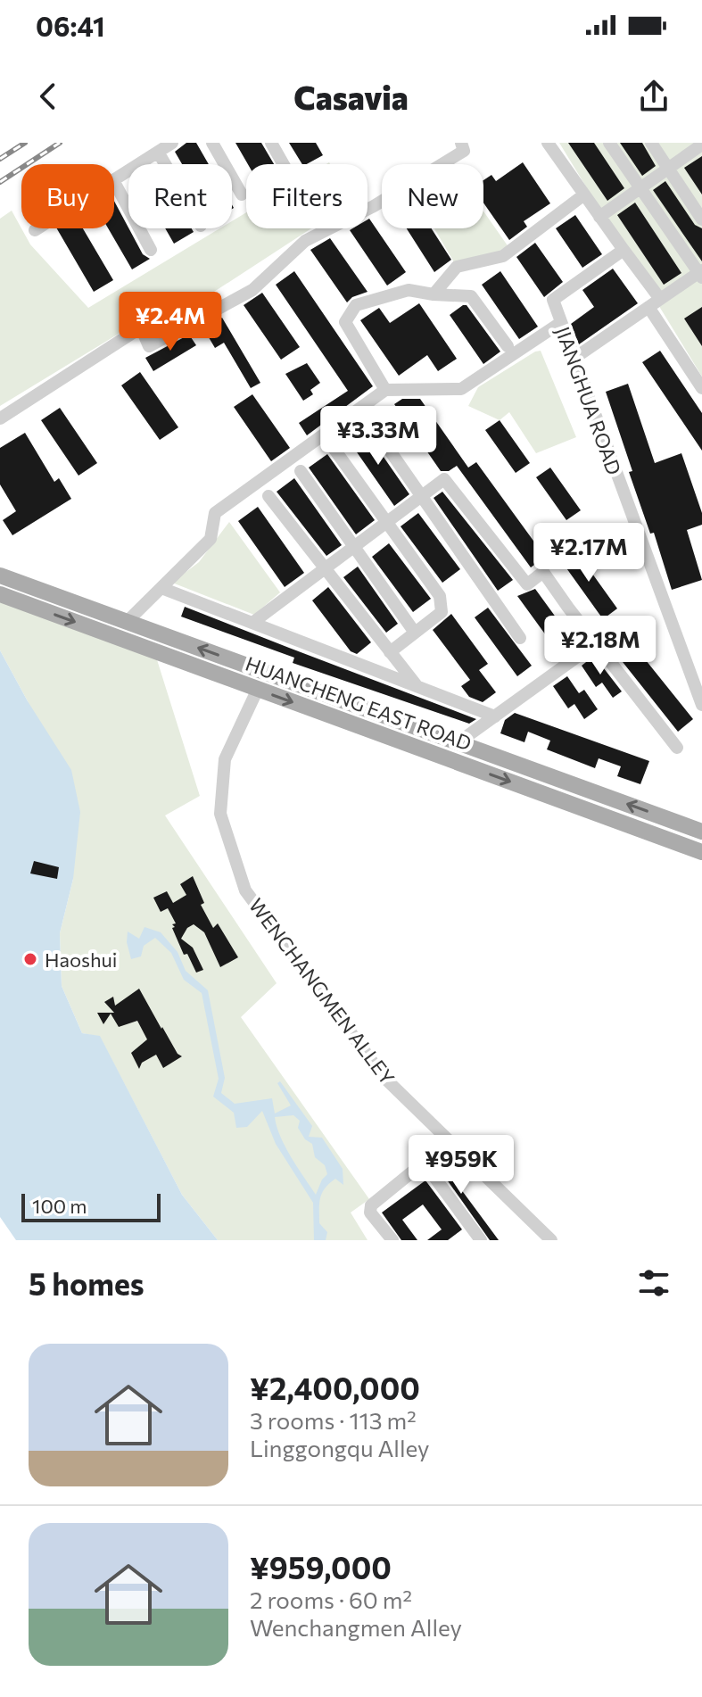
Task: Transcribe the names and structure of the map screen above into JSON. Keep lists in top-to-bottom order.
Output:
{
  "streets": {
    "main road": ["HUANCHENG EAST ROAD"],
    "street": ["JIANGHUA ROAD", "WENCHANGMEN ALLEY"]
  },
  "crossings": [
    ["HUANCHENG EAST ROAD", "WENCHANGMEN ALLEY"]
  ],
  "places": ["Haoshui"],
  "scale_bar": "100 m",
  "page": {
    "status": "06:41",
    "header": "Casavia",
    "chip": [
      "Buy",
      "Rent",
      "Filters",
      "New"
    ],
    "price": [
      "¥2.4M",
      "¥3.33M",
      "¥2.17M",
      "¥2.18M",
      "¥959K"
    ],
    "scale": "100 m",
    "heading": "5 homes",
    "list": [
      {
        "name": "¥2,400,000",
        "note": "3 rooms · 113 m² · Linggongqu Alley"
      },
      {
        "name": "¥959,000",
        "note": "2 rooms · 60 m² · Wenchangmen Alley"
      }
    ]
  }
}
